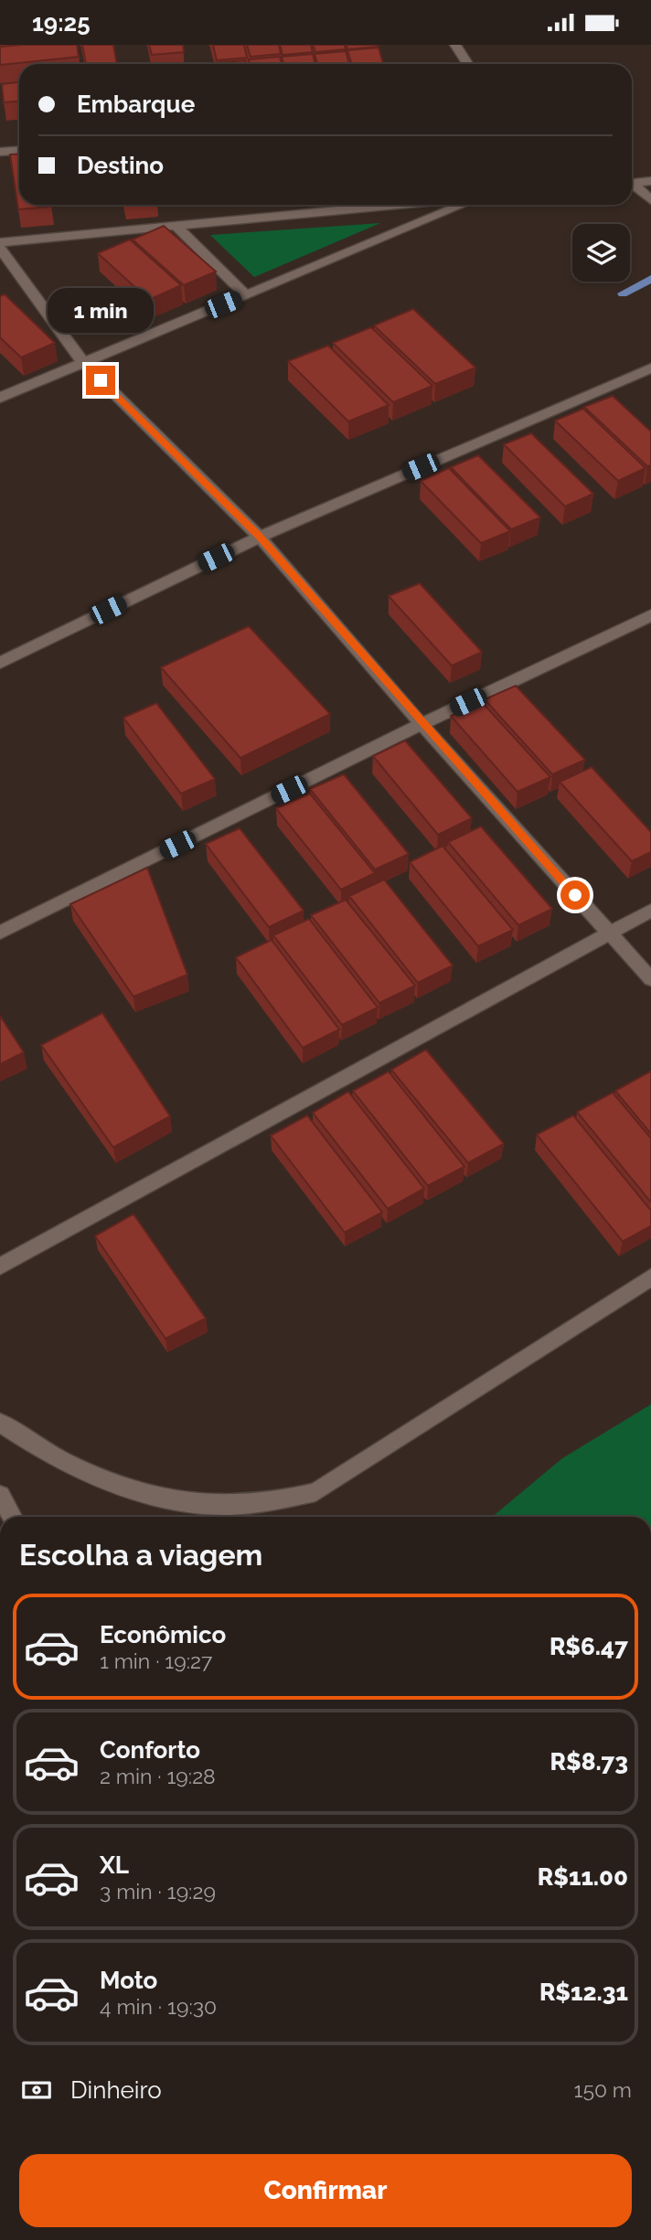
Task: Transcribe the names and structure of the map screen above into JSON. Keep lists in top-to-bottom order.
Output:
{
  "page": {
    "status": "19:25",
    "banner": ["Embarque", "Destino"],
    "bubble": "1 min",
    "heading": "Escolha a viagem",
    "list": [
      {
        "name": "Econômico",
        "note": "1 min · 19:27",
        "value": "R$6.47"
      },
      {
        "name": "Conforto",
        "note": "2 min · 19:28",
        "value": "R$8.73"
      },
      {
        "name": "XL",
        "note": "3 min · 19:29",
        "value": "R$11.00"
      },
      {
        "name": "Moto",
        "note": "4 min · 19:30",
        "value": "R$12.31"
      }
    ],
    "pay": ["Dinheiro", "150 m"],
    "buttons": "Confirmar"
  }
}
